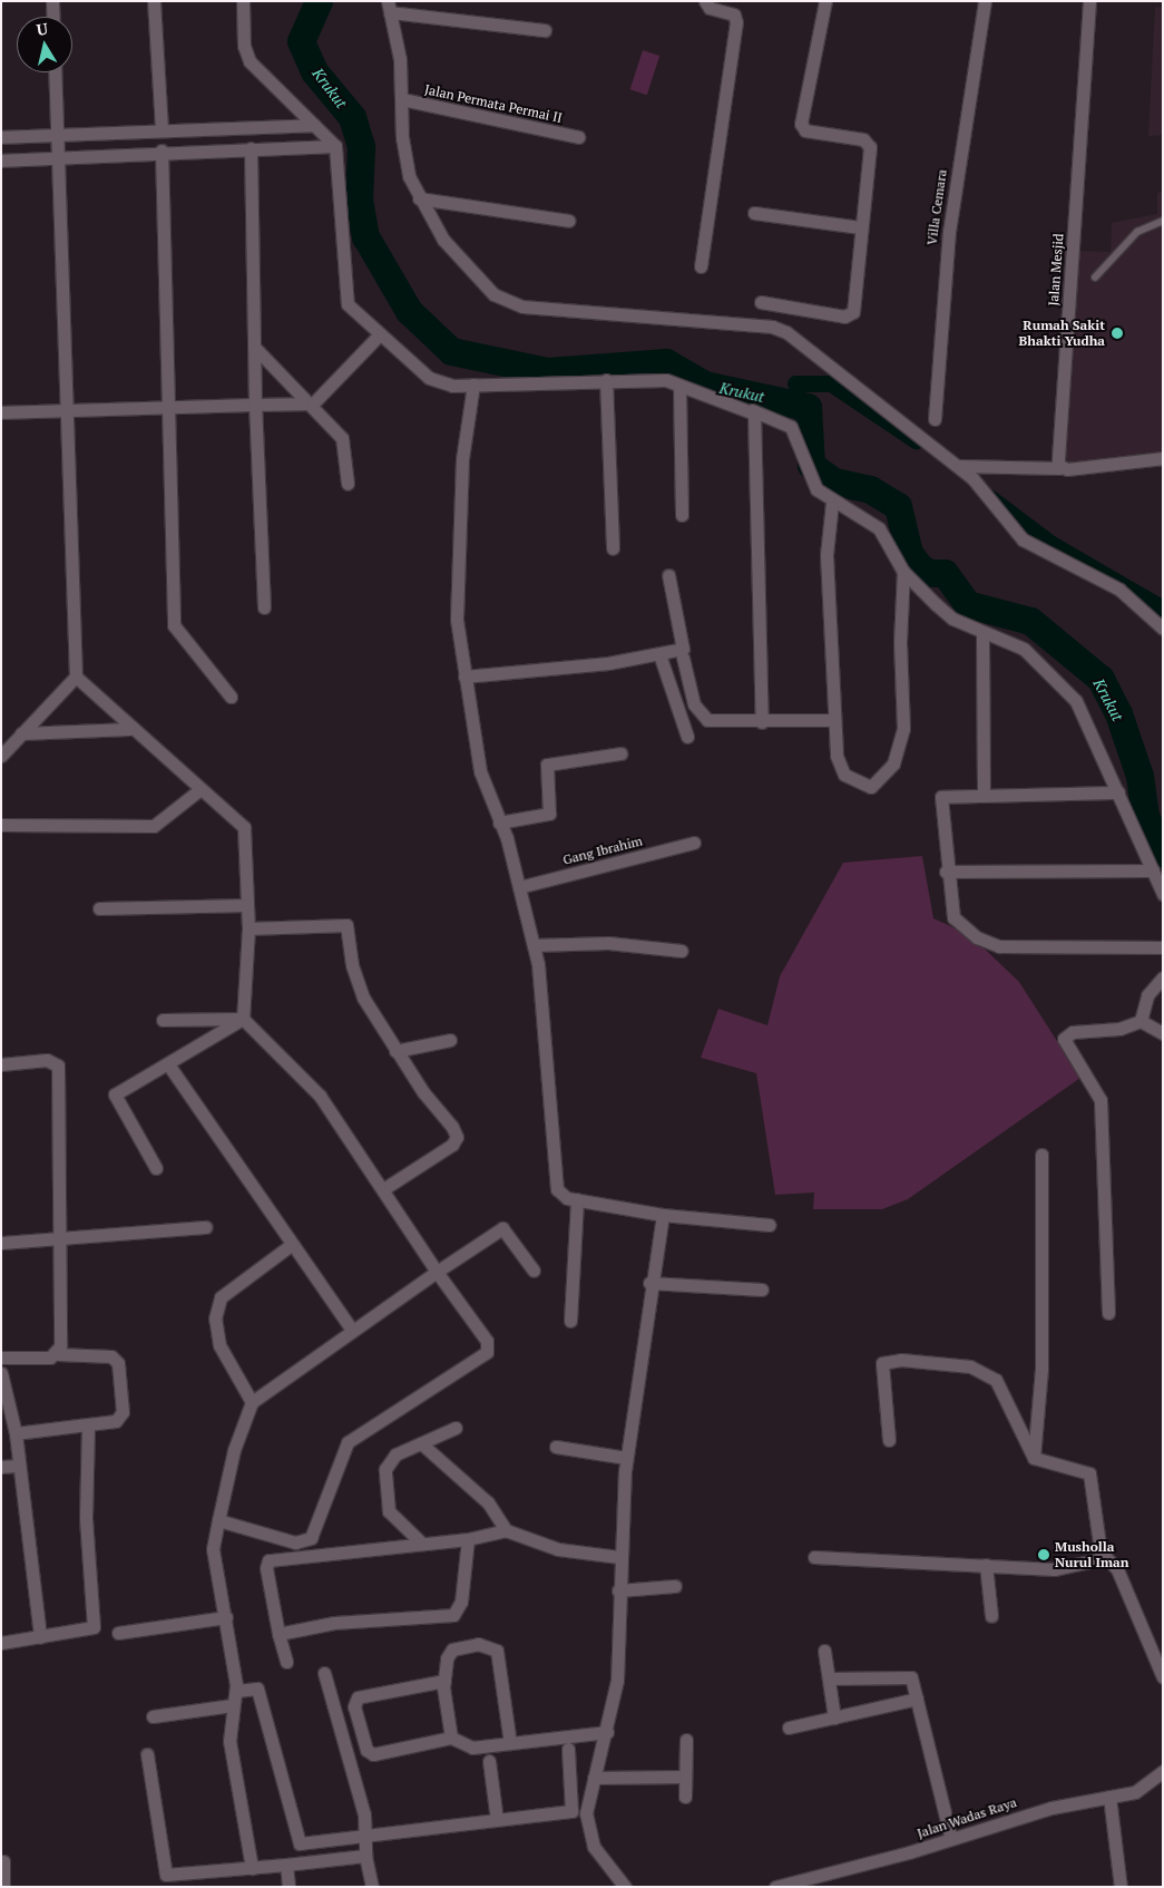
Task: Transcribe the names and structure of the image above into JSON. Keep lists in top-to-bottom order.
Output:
{
  "streets": {
    "street": [
      "Jalan Permata Permai II",
      "Villa Cemara",
      "Jalan Mesjid",
      "Gang Ibrahim",
      "Jalan Wadas Raya"
    ]
  },
  "water": ["Krukut"],
  "places": ["Rumah Sakit Bhakti Yudha", "Musholla Nurul Iman"],
  "north": "top"
}
